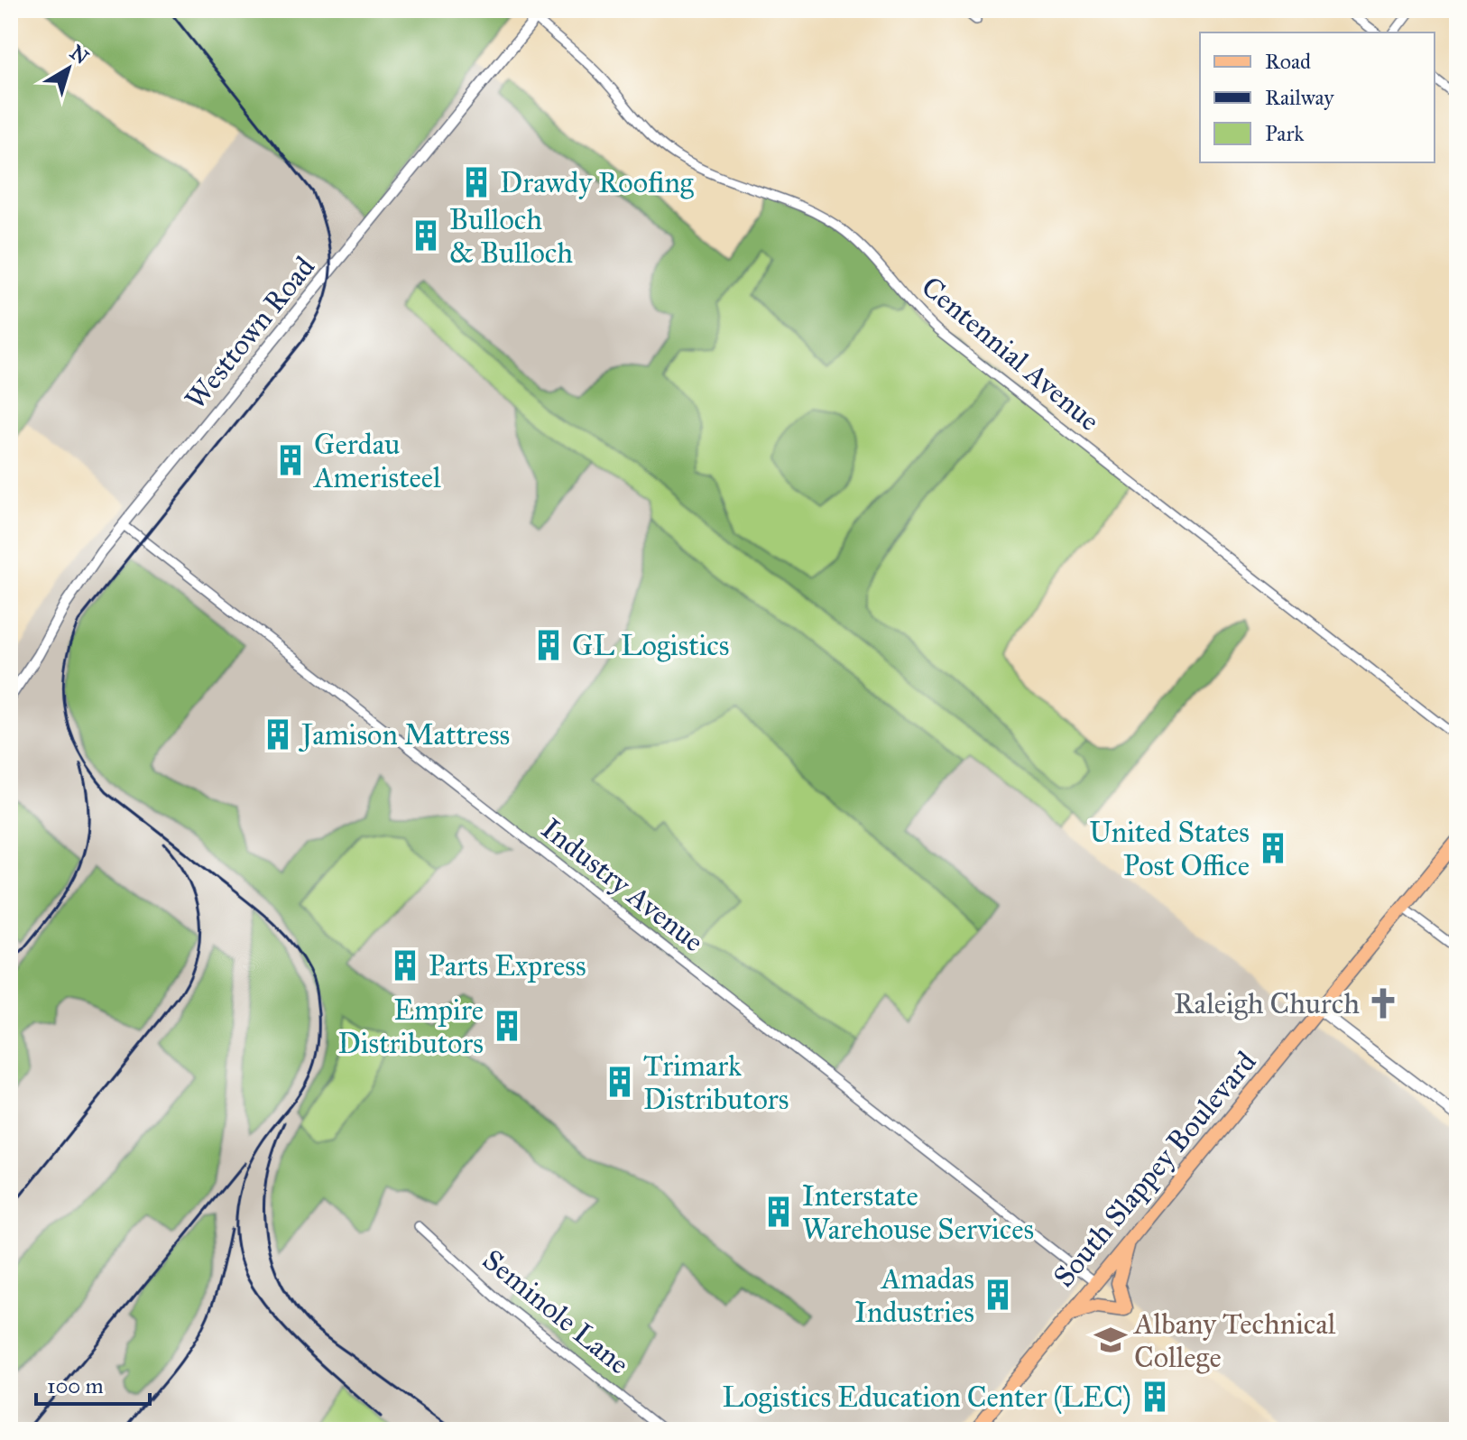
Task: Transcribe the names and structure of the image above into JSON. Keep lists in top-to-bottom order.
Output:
{
  "streets": {
    "main road": ["South Slappey Boulevard"],
    "street": [
      "Westtown Road",
      "Centennial Avenue",
      "Industry Avenue",
      "Seminole Lane"
    ]
  },
  "crossings": [
    ["Westtown Road", "Centennial Avenue"],
    ["Westtown Road", "Industry Avenue"],
    ["Industry Avenue", "South Slappey Boulevard"]
  ],
  "places": {
    "building": [
      "Drawdy Roofing",
      "Bulloch & Bulloch",
      "Gerdau Ameristeel",
      "GL Logistics",
      "Jamison Mattress",
      "United States Post Office",
      "Parts Express",
      "Empire Distributors",
      "Trimark Distributors",
      "Interstate Warehouse Services",
      "Amadas Industries",
      "Logistics Education Center (LEC)"
    ],
    "church": ["Raleigh Church"],
    "school or university": ["Albany Technical College"]
  },
  "legend": ["Road", "Railway", "Park"],
  "scale_bar": "100 m",
  "north": "top right"
}
